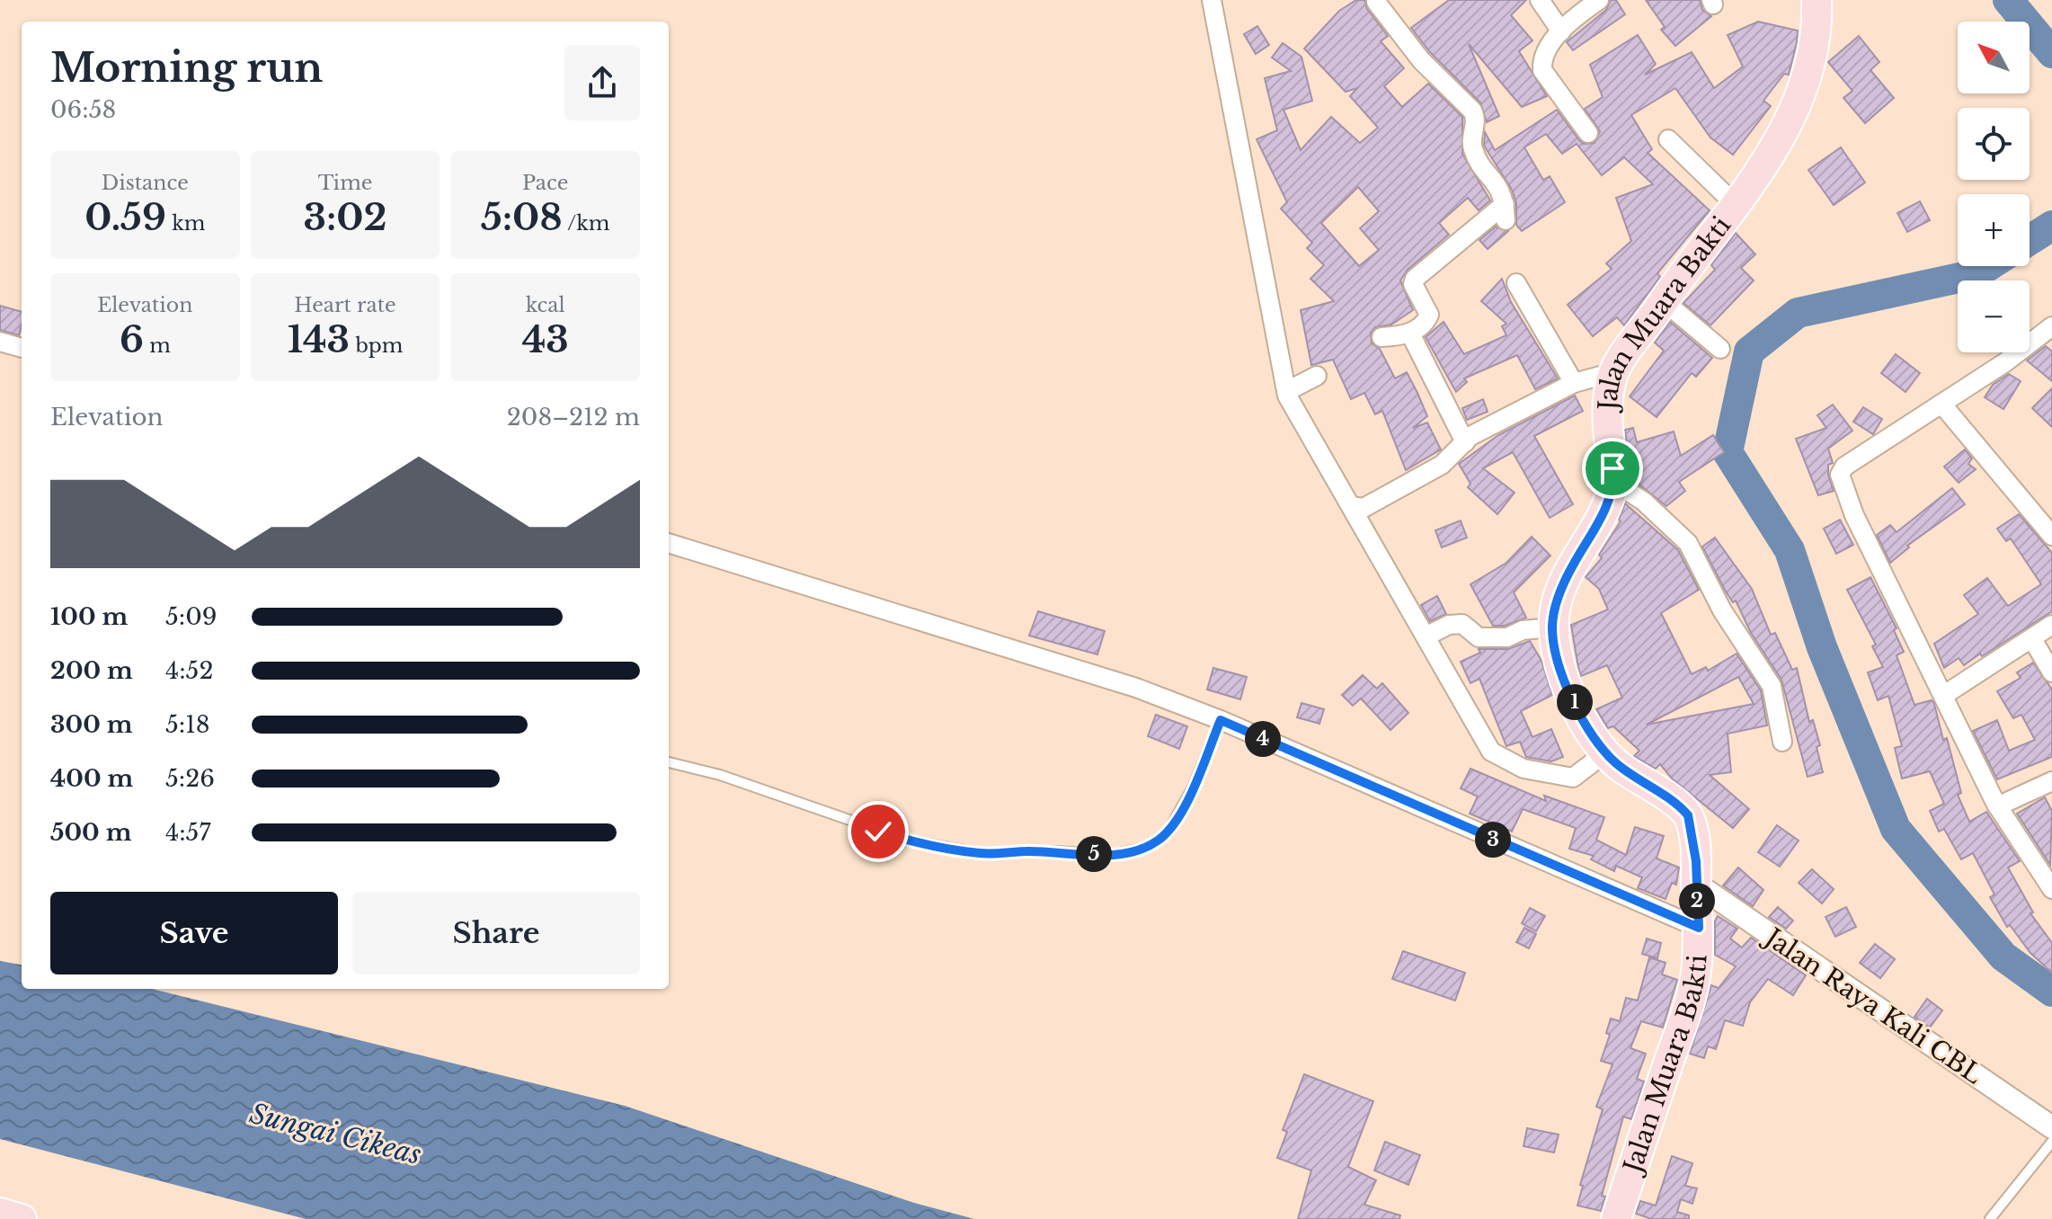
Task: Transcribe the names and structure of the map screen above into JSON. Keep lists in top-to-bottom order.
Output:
{
  "streets": {
    "main road": ["Jalan Muara Bakti"],
    "street": ["Jalan Raya Kali CBL"]
  },
  "crossings": [
    ["Jalan Muara Bakti", "Jalan Raya Kali CBL"]
  ],
  "water": ["Sungai Cikeas"],
  "north": "top left",
  "page": {
    "map_buttons": ["+", "−"],
    "heading": ["Morning run", "06:58"],
    "stats": [
      ["Distance", "0.59 km"],
      ["Time", "3:02"],
      ["Pace", "5:08 /km"],
      ["Elevation", "6 m"],
      ["Heart rate", "143 bpm"],
      ["kcal", "43"]
    ],
    "chart": ["Elevation", "208–212 m"],
    "list": [
      {
        "name": "100 m",
        "note": "5:09"
      },
      {
        "name": "200 m",
        "note": "4:52"
      },
      {
        "name": "300 m",
        "note": "5:18"
      },
      {
        "name": "400 m",
        "note": "5:26"
      },
      {
        "name": "500 m",
        "note": "4:57"
      }
    ],
    "pins": [
      "1",
      "4",
      "3",
      "5",
      "2"
    ],
    "buttons": ["Save", "Share"]
  }
}
